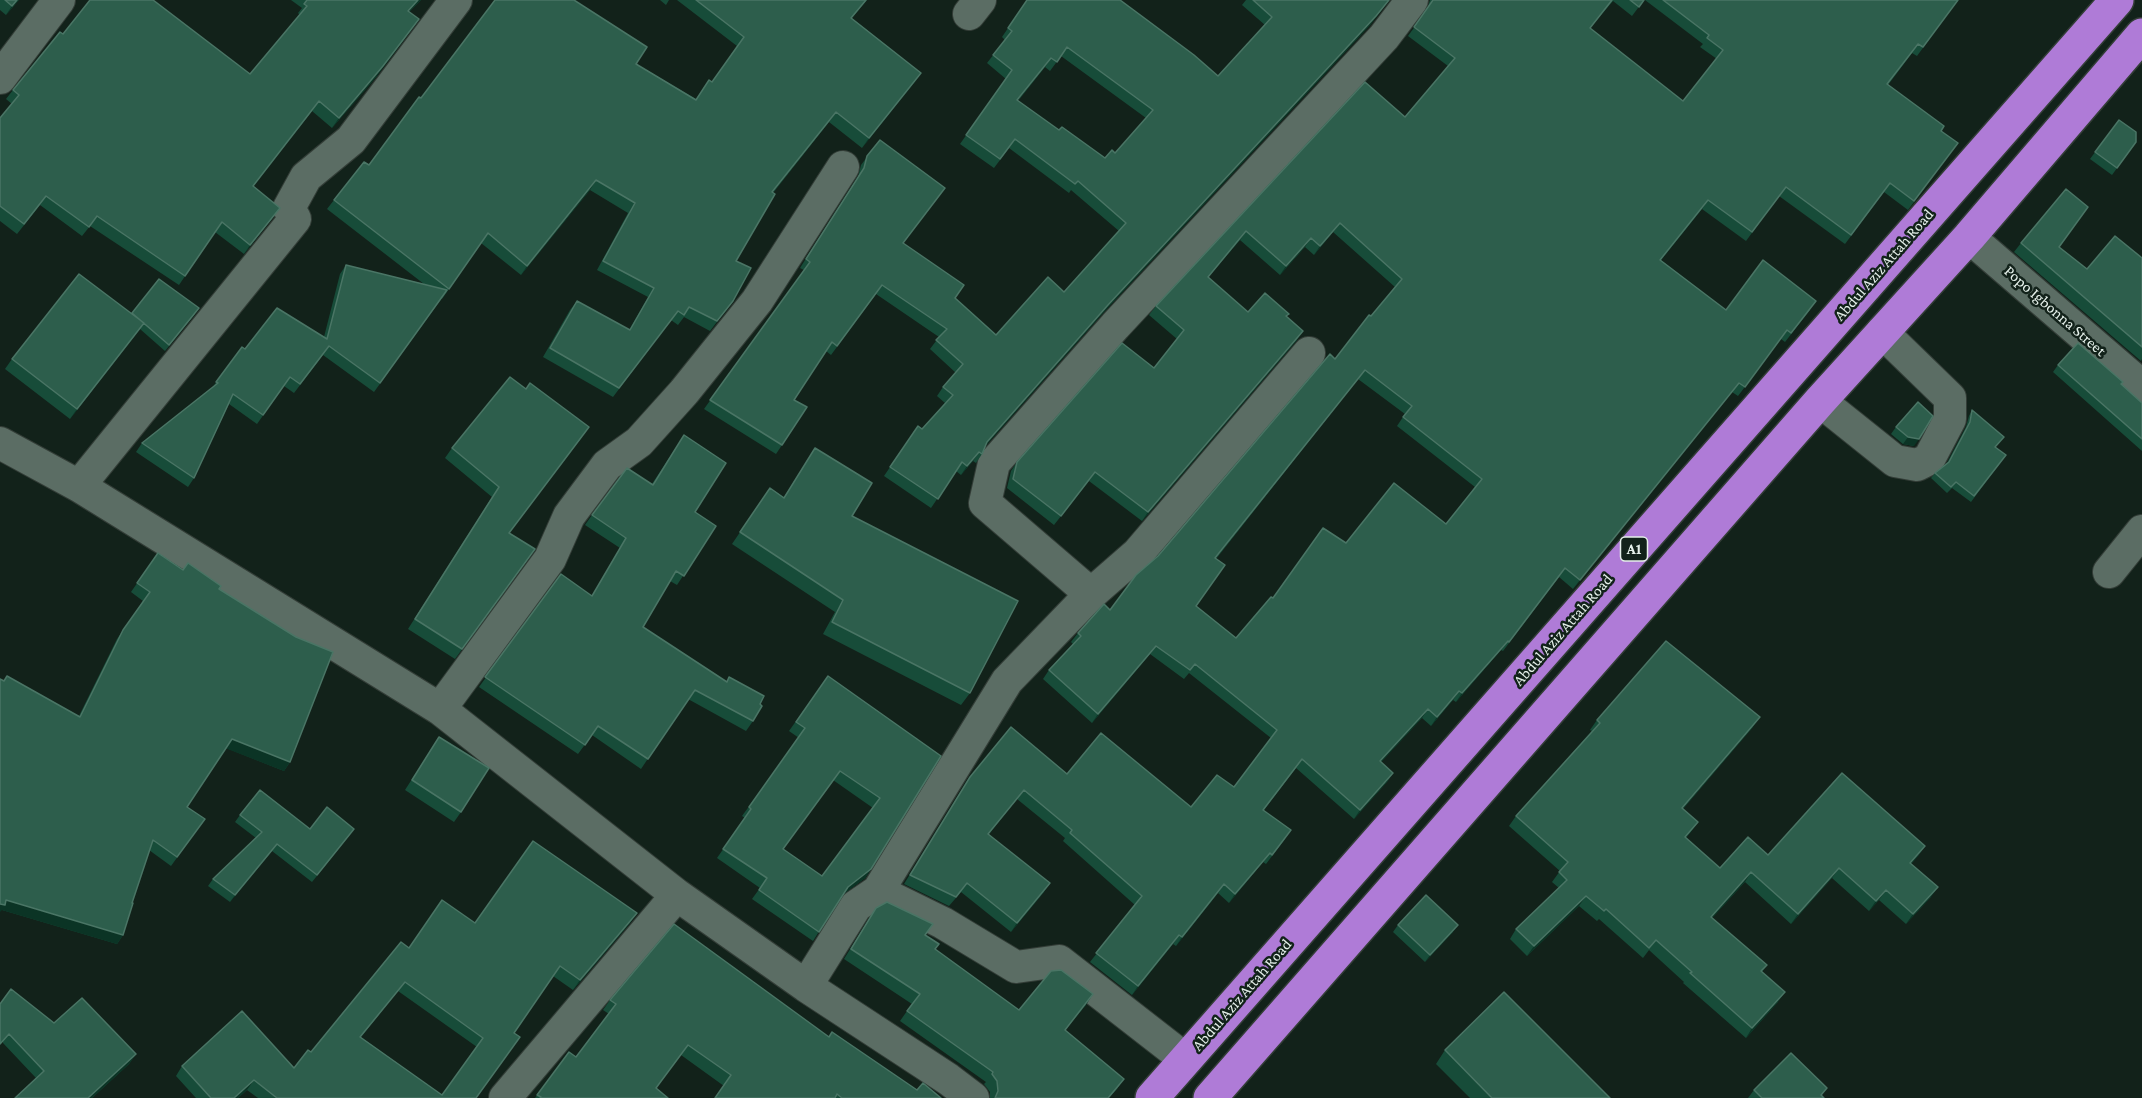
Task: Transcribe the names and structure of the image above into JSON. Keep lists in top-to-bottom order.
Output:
{
  "streets": {
    "highway": ["Abdul Aziz Attah Road", "A1"],
    "street": ["Popo Igbonna Street"]
  },
  "crossings": [
    ["Popo Igbonna Street", "A1"]
  ]
}
